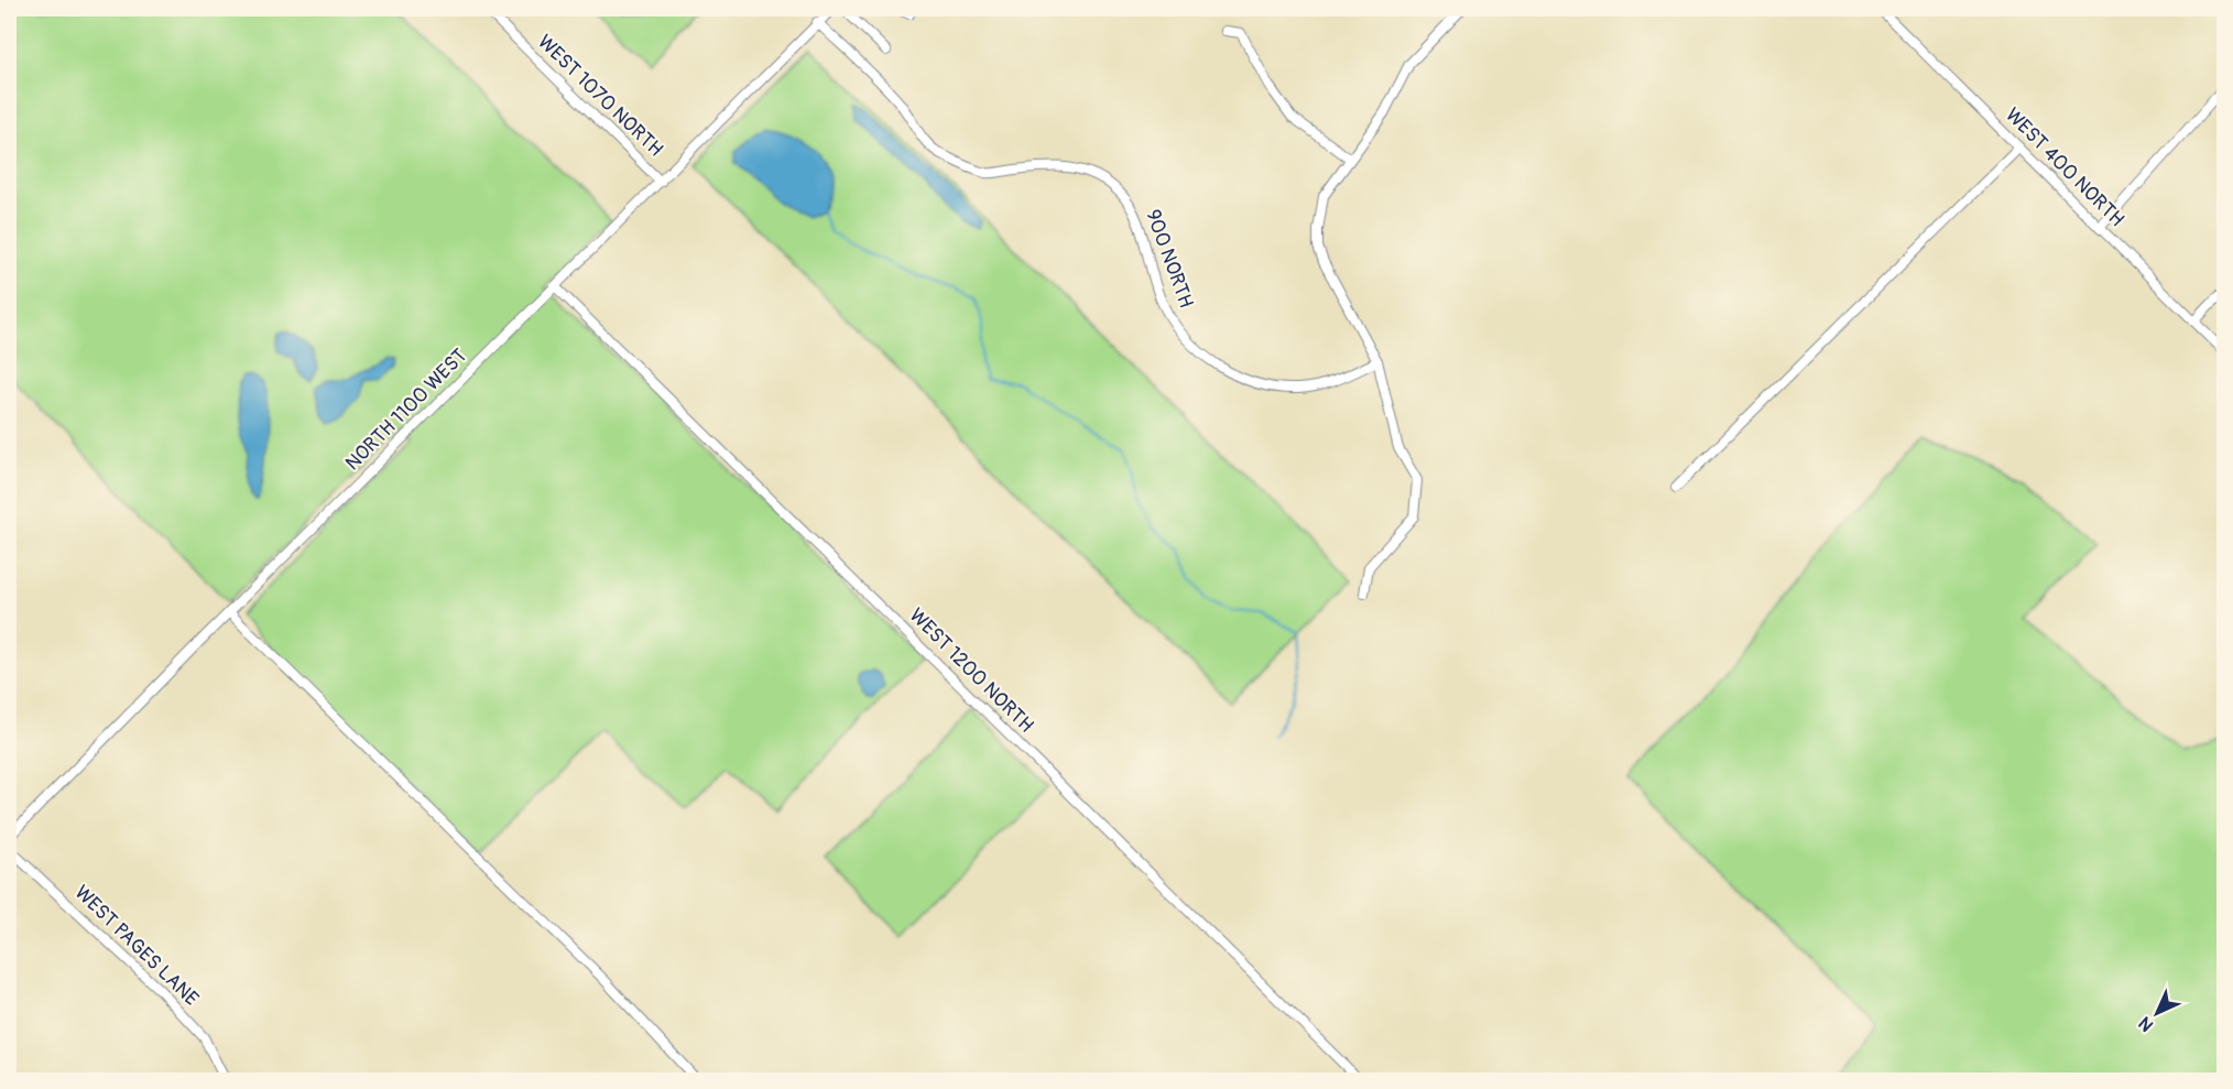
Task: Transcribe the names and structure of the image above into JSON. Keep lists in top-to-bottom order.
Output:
{
  "streets": {
    "street": [
      "WEST 1070 NORTH",
      "WEST 400 NORTH",
      "900 NORTH",
      "NORTH 1100 WEST",
      "WEST 1200 NORTH",
      "WEST PAGES LANE"
    ]
  },
  "crossings": [
    ["WEST 1070 NORTH", "NORTH 1100 WEST"],
    ["900 NORTH", "NORTH 1100 WEST"],
    ["NORTH 1100 WEST", "WEST 1200 NORTH"]
  ],
  "north": "bottom left"
}
